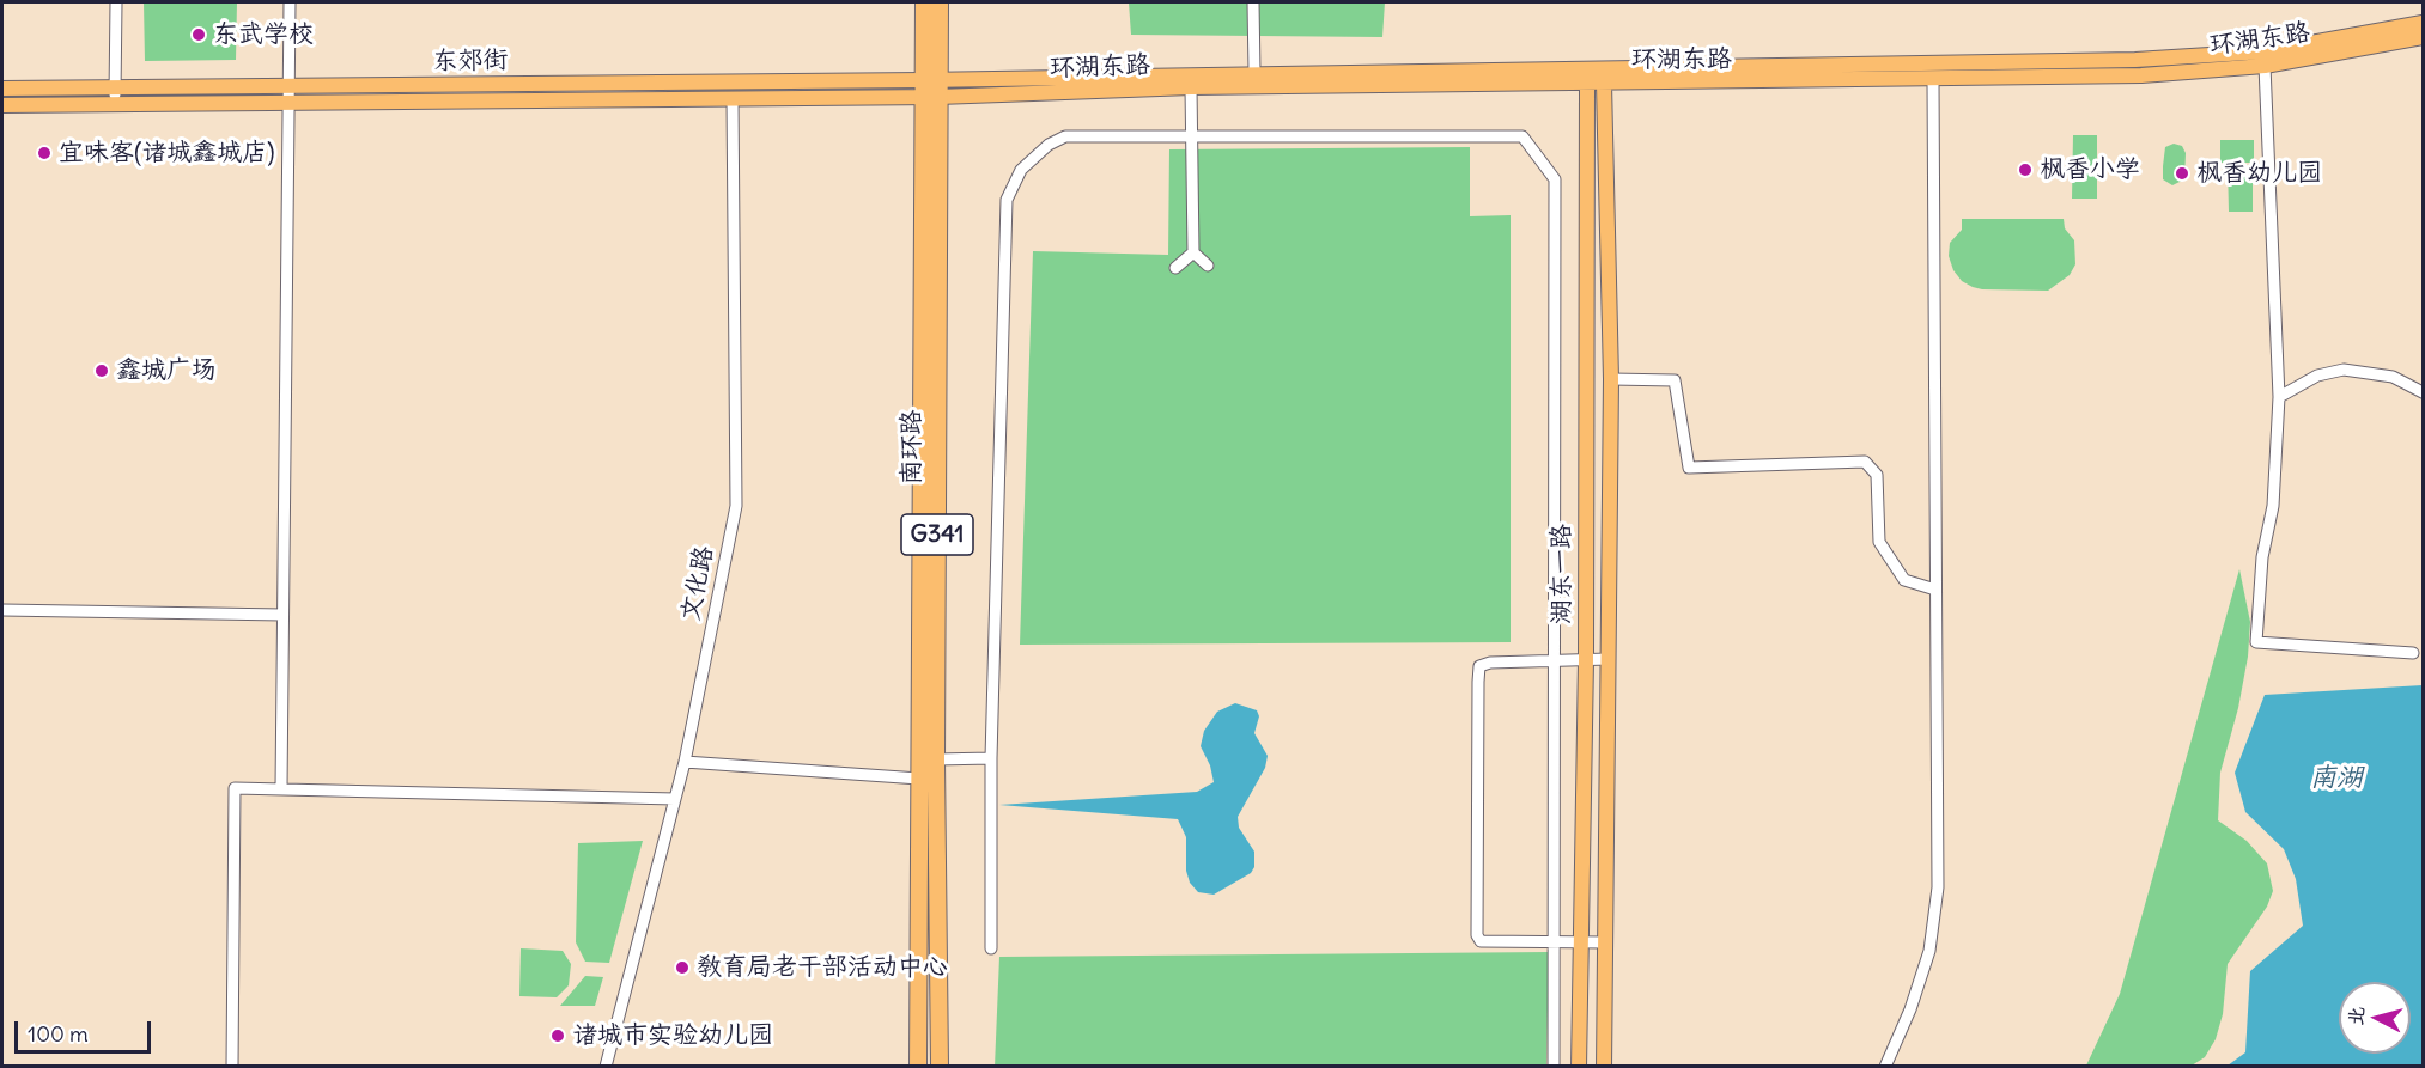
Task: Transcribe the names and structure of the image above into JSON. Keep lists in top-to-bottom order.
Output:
{
  "streets": {
    "highway": ["南环路", "G341"],
    "main road": ["环湖东路", "东郊街", "湖东一路"],
    "street": ["文化路"]
  },
  "crossings": [
    ["环湖东路", "东郊街"],
    ["环湖东路", "南环路"],
    ["环湖东路", "湖东一路"],
    ["东郊街", "南环路"],
    ["东郊街", "文化路"]
  ],
  "water": ["南湖"],
  "places": [
    "东武学校",
    "宜味客(诸城鑫城店)",
    "枫香小学",
    "枫香幼儿园",
    "鑫城广场",
    "教育局老干部活动中心",
    "诸城市实验幼儿园"
  ],
  "scale_bar": "100 m",
  "north": "left"
}
